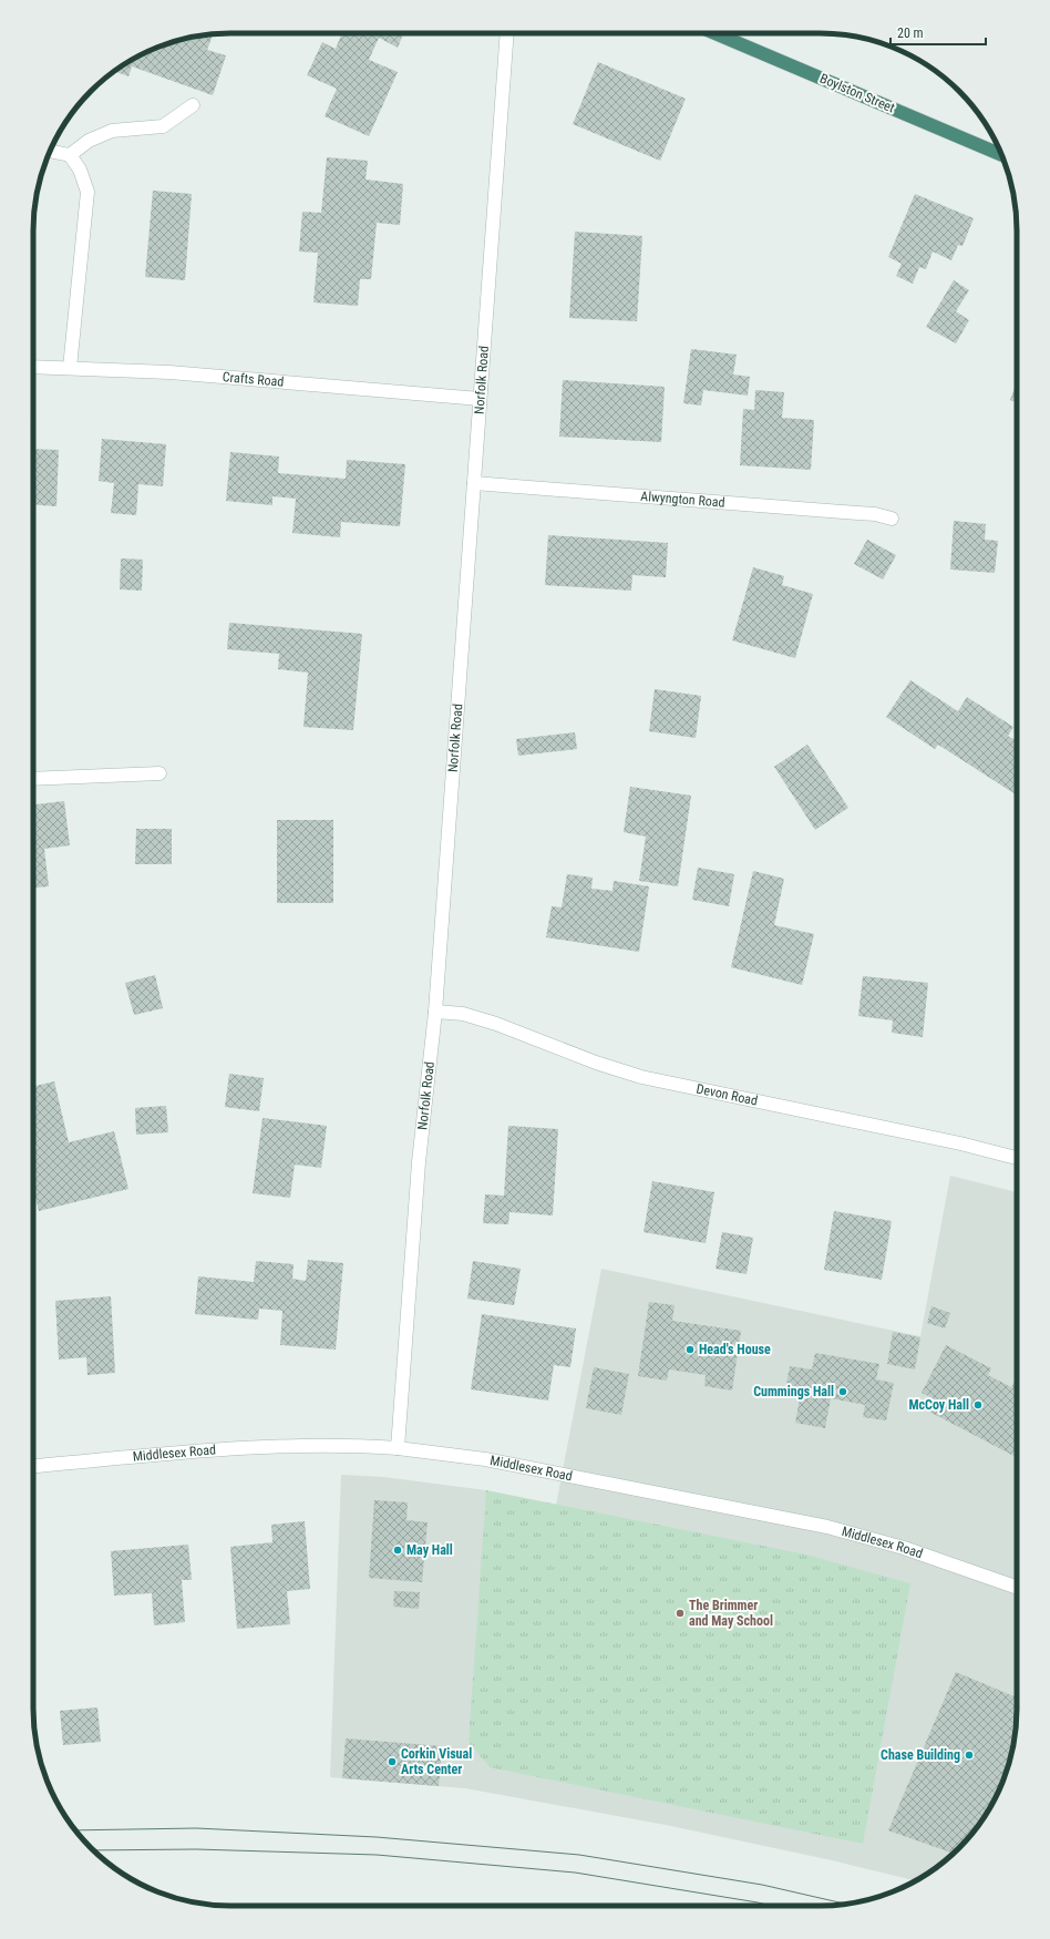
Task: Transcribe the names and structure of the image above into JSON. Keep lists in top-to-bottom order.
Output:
{
  "streets": {
    "highway": ["Boylston Street"],
    "street": [
      "Crafts Road",
      "Norfolk Road",
      "Alwyngton Road",
      "Devon Road",
      "Middlesex Road"
    ]
  },
  "crossings": [
    ["Crafts Road", "Norfolk Road"],
    ["Norfolk Road", "Alwyngton Road"],
    ["Norfolk Road", "Devon Road"],
    ["Norfolk Road", "Middlesex Road"]
  ],
  "places": [
    "Head's House",
    "Cummings Hall",
    "McCoy Hall",
    "May Hall",
    "The Brimmer and May School",
    "Chase Building",
    "Corkin Visual Arts Center"
  ],
  "scale_bar": "20 m"
}
